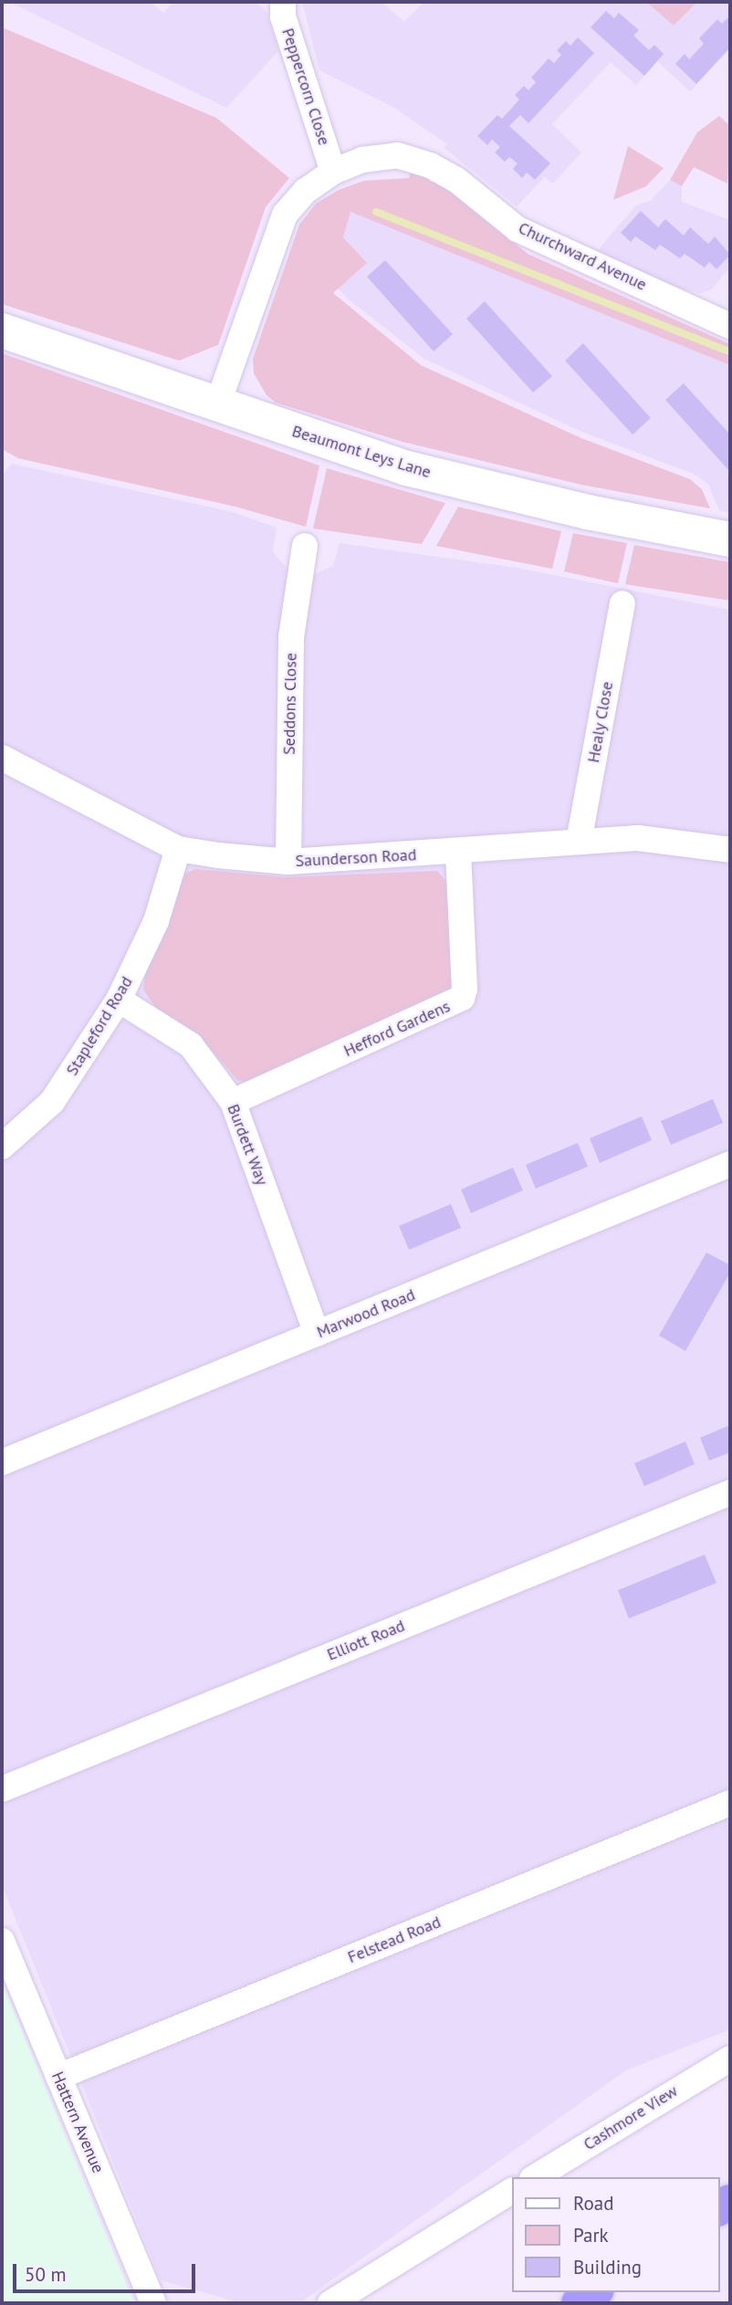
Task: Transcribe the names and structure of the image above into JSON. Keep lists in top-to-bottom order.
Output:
{
  "streets": {
    "street": [
      "Peppercorn Close",
      "Churchward Avenue",
      "Beaumont Leys Lane",
      "Seddons Close",
      "Healy Close",
      "Saunderson Road",
      "Stapleford Road",
      "Hefford Gardens",
      "Burdett Way",
      "Marwood Road",
      "Elliott Road",
      "Felstead Road",
      "Cashmore View",
      "Hattern Avenue"
    ]
  },
  "crossings": [
    ["Peppercorn Close", "Churchward Avenue"],
    ["Churchward Avenue", "Beaumont Leys Lane"],
    ["Seddons Close", "Saunderson Road"],
    ["Healy Close", "Saunderson Road"],
    ["Saunderson Road", "Stapleford Road"],
    ["Saunderson Road", "Hefford Gardens"],
    ["Stapleford Road", "Burdett Way"],
    ["Hefford Gardens", "Burdett Way"],
    ["Burdett Way", "Marwood Road"],
    ["Felstead Road", "Hattern Avenue"]
  ],
  "legend": ["Road", "Park", "Building"],
  "scale_bar": "50 m"
}
